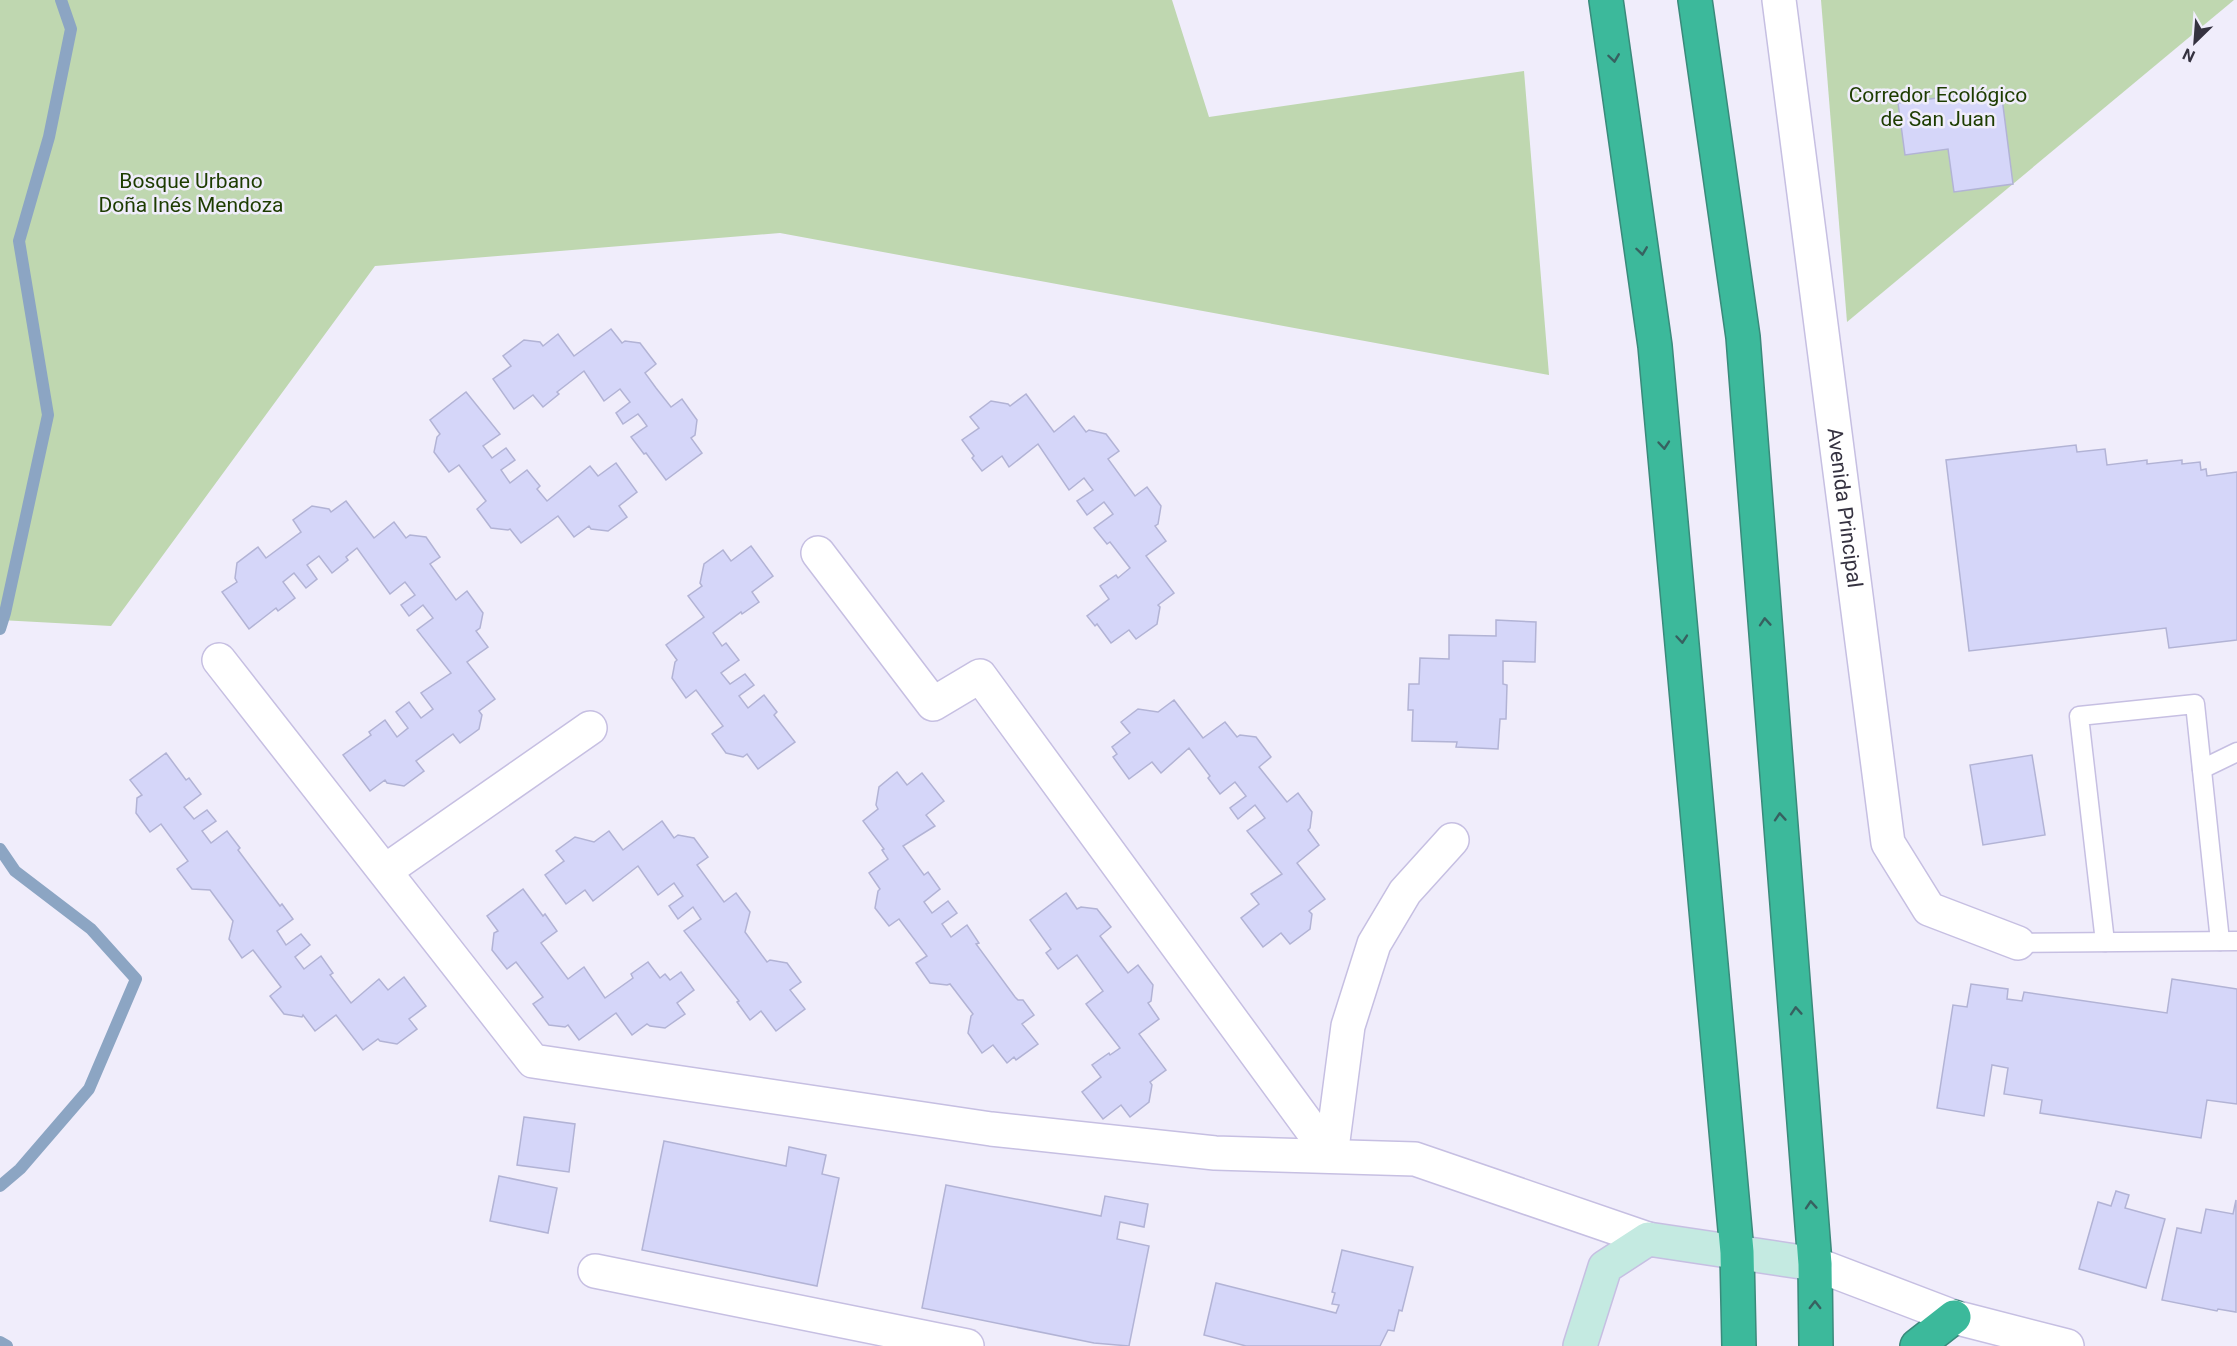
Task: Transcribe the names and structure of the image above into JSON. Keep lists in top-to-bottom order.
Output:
{
  "streets": {
    "street": ["Avenida Principal"]
  },
  "parks": ["Corredor Ecológico de San Juan", "Bosque Urbano Doña Inés Mendoza"],
  "north": "bottom left"
}
